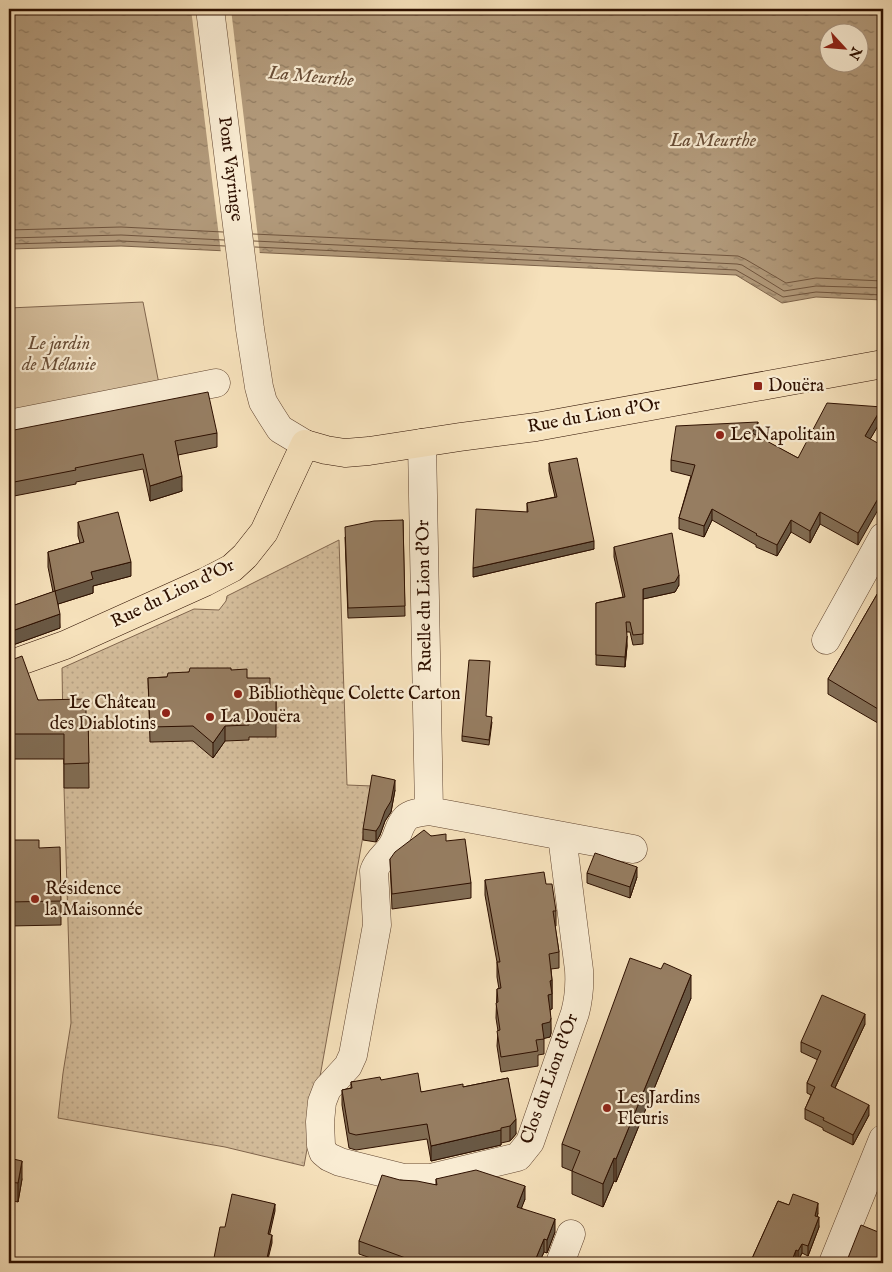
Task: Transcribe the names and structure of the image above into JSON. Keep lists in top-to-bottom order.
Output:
{
  "streets": {
    "main road": ["Rue du Lion d'Or"],
    "street": ["Pont Vayringe", "Ruelle du Lion d'Or", "Clos du Lion d'Or"]
  },
  "crossings": [
    ["Pont Vayringe", "Rue du Lion d'Or"],
    ["Rue du Lion d'Or", "Ruelle du Lion d'Or"],
    ["Ruelle du Lion d'Or", "Clos du Lion d'Or"]
  ],
  "water": ["La Meurthe"],
  "parks": ["Le jardin de Mélanie"],
  "places": {
    "transit": ["Douëra"],
    "other": [
      "Le Napolitain",
      "Bibliothèque Colette Carton",
      "Le Château des Diablotins",
      "La Douëra",
      "Résidence la Maisonnée",
      "Les Jardins Fleuris"
    ]
  },
  "north": "bottom right"
}
